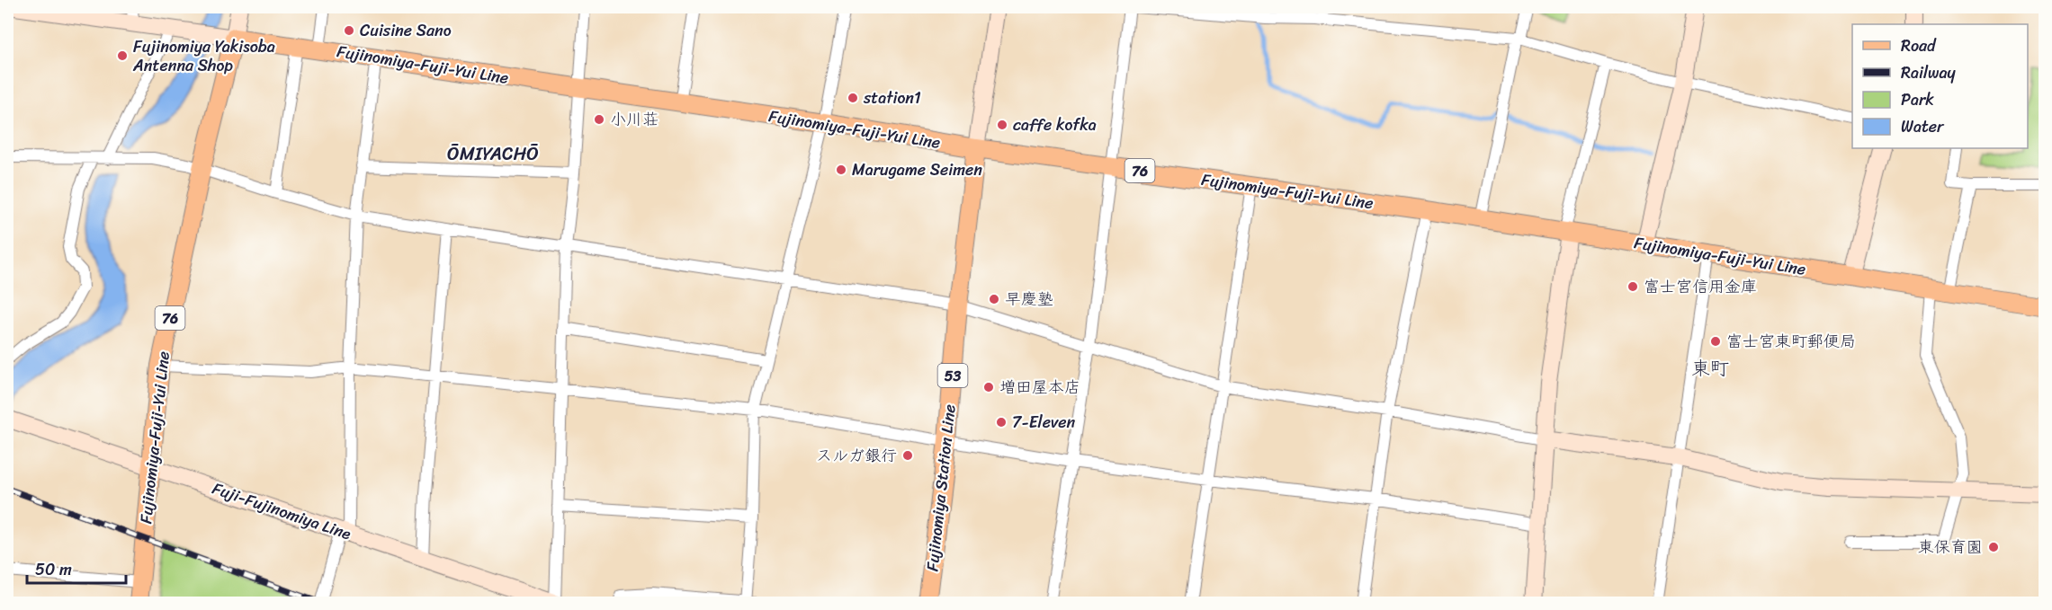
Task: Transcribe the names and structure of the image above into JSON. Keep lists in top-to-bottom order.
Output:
{
  "streets": {
    "main road": [
      "Fujinomiya-Fuji-Yui Line",
      "76",
      "53",
      "Fujinomiya Station Line"
    ],
    "street": ["Fuji-Fujinomiya Line"]
  },
  "crossings": [
    ["Fujinomiya-Fuji-Yui Line", "Fujinomiya Station Line"],
    ["Fujinomiya-Fuji-Yui Line", "Fuji-Fujinomiya Line"]
  ],
  "districts": ["ŌMIYACHŌ", "東町"],
  "places": [
    "Cuisine Sano",
    "Fujinomiya Yakisoba Antenna Shop",
    "station1",
    "小川荘",
    "caffe kofka",
    "Marugame Seimen",
    "富士宮信用金庫",
    "早慶塾",
    "富士宮東町郵便局",
    "増田屋本店",
    "7-Eleven",
    "スルガ銀行",
    "東保育園"
  ],
  "legend": [
    "Road",
    "Railway",
    "Park",
    "Water"
  ],
  "scale_bar": "50 m"
}
